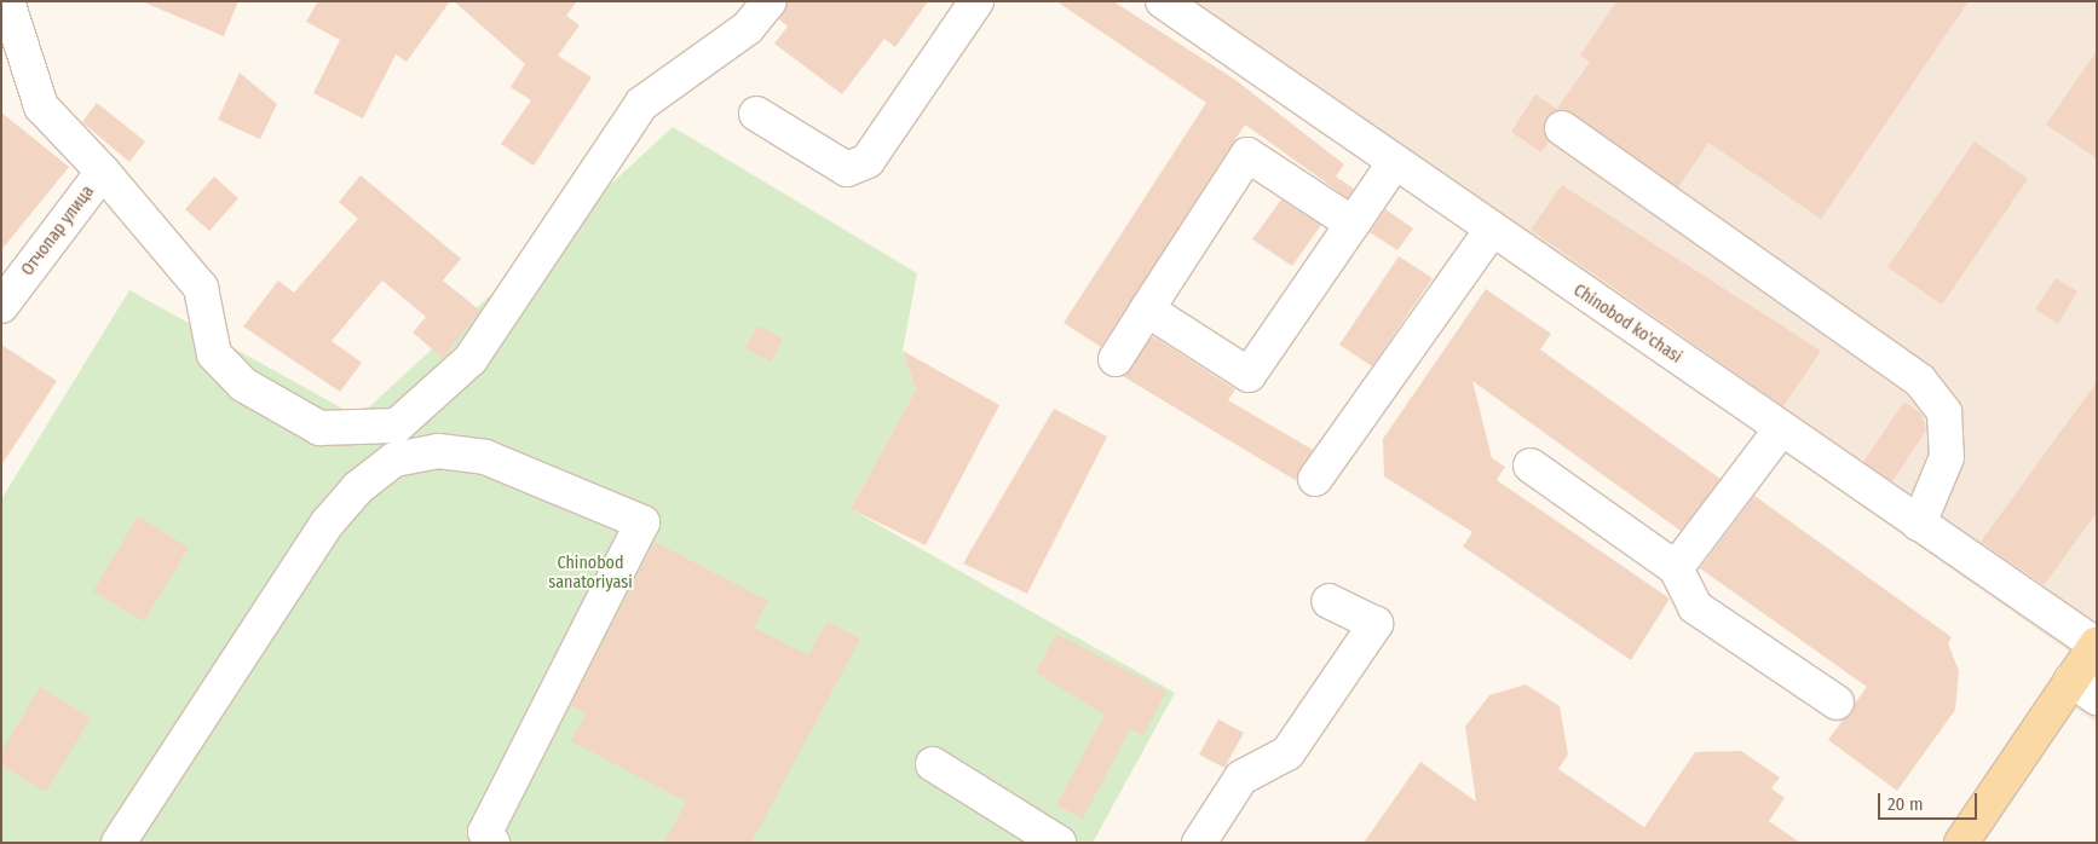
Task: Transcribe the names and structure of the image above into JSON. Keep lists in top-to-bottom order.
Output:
{
  "streets": {
    "main road": ["Chinobod ko'chasi"],
    "street": ["Отчопар улица"]
  },
  "parks": ["Chinobod sanatoriyasi"],
  "scale_bar": "20 m"
}
